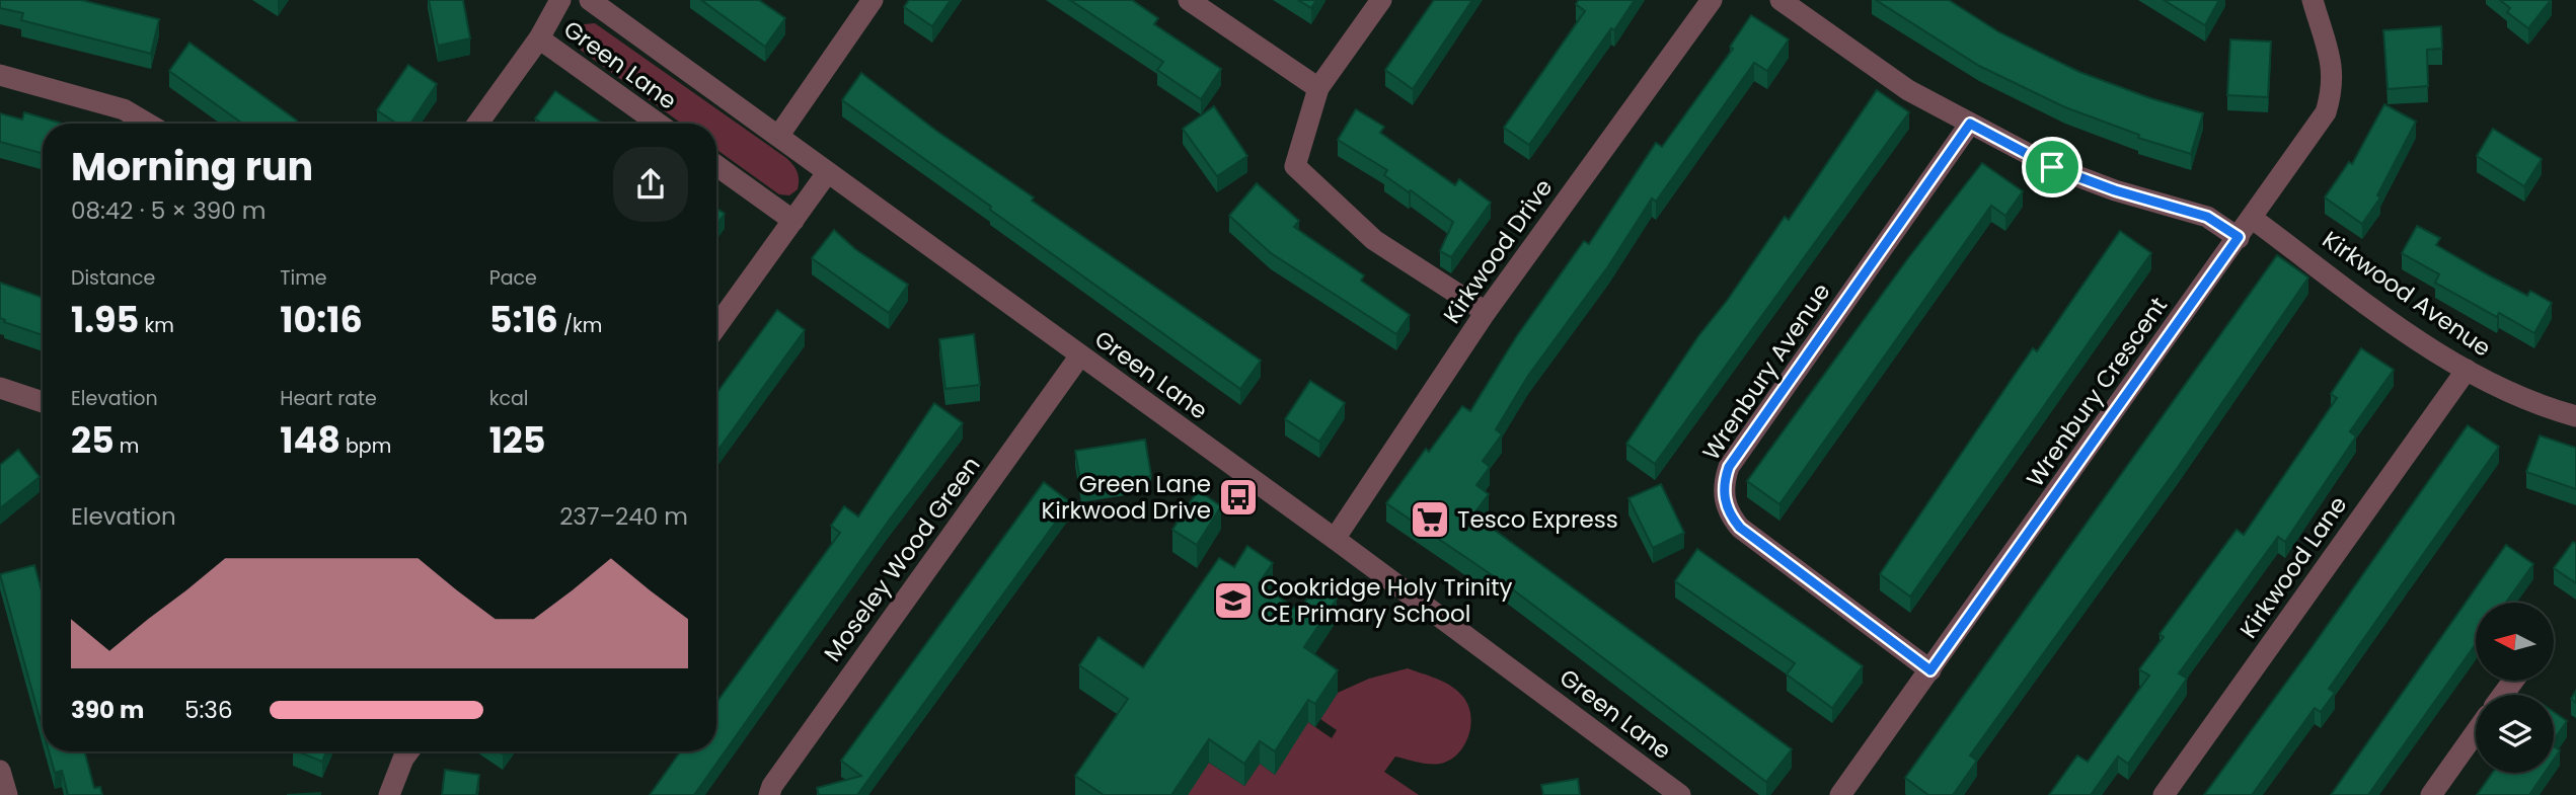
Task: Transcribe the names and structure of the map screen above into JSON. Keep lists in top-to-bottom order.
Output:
{
  "streets": {
    "street": [
      "Green Lane",
      "Kirkwood Drive",
      "Kirkwood Avenue",
      "Wrenbury Avenue",
      "Wrenbury Crescent",
      "Moseley Wood Green",
      "Kirkwood Lane"
    ]
  },
  "crossings": [
    ["Green Lane", "Kirkwood Drive"],
    ["Green Lane", "Moseley Wood Green"],
    ["Kirkwood Avenue", "Wrenbury Crescent"],
    ["Kirkwood Avenue", "Kirkwood Lane"],
    ["Wrenbury Avenue", "Wrenbury Crescent"]
  ],
  "places": {
    "bus stop": ["Green Lane Kirkwood Drive"],
    "supermarket": ["Tesco Express"],
    "school or university": ["Cookridge Holy Trinity CE Primary School"]
  },
  "north": "left",
  "page": {
    "heading": ["Morning run", "08:42 · 5 × 390 m"],
    "stats": [
      ["Distance", "1.95 km"],
      ["Time", "10:16"],
      ["Pace", "5:16 /km"],
      ["Elevation", "25 m"],
      ["Heart rate", "148 bpm"],
      ["kcal", "125"]
    ],
    "chart": ["Elevation", "237–240 m"],
    "list": [
      {
        "name": "390 m",
        "note": "5:36"
      }
    ]
  }
}
